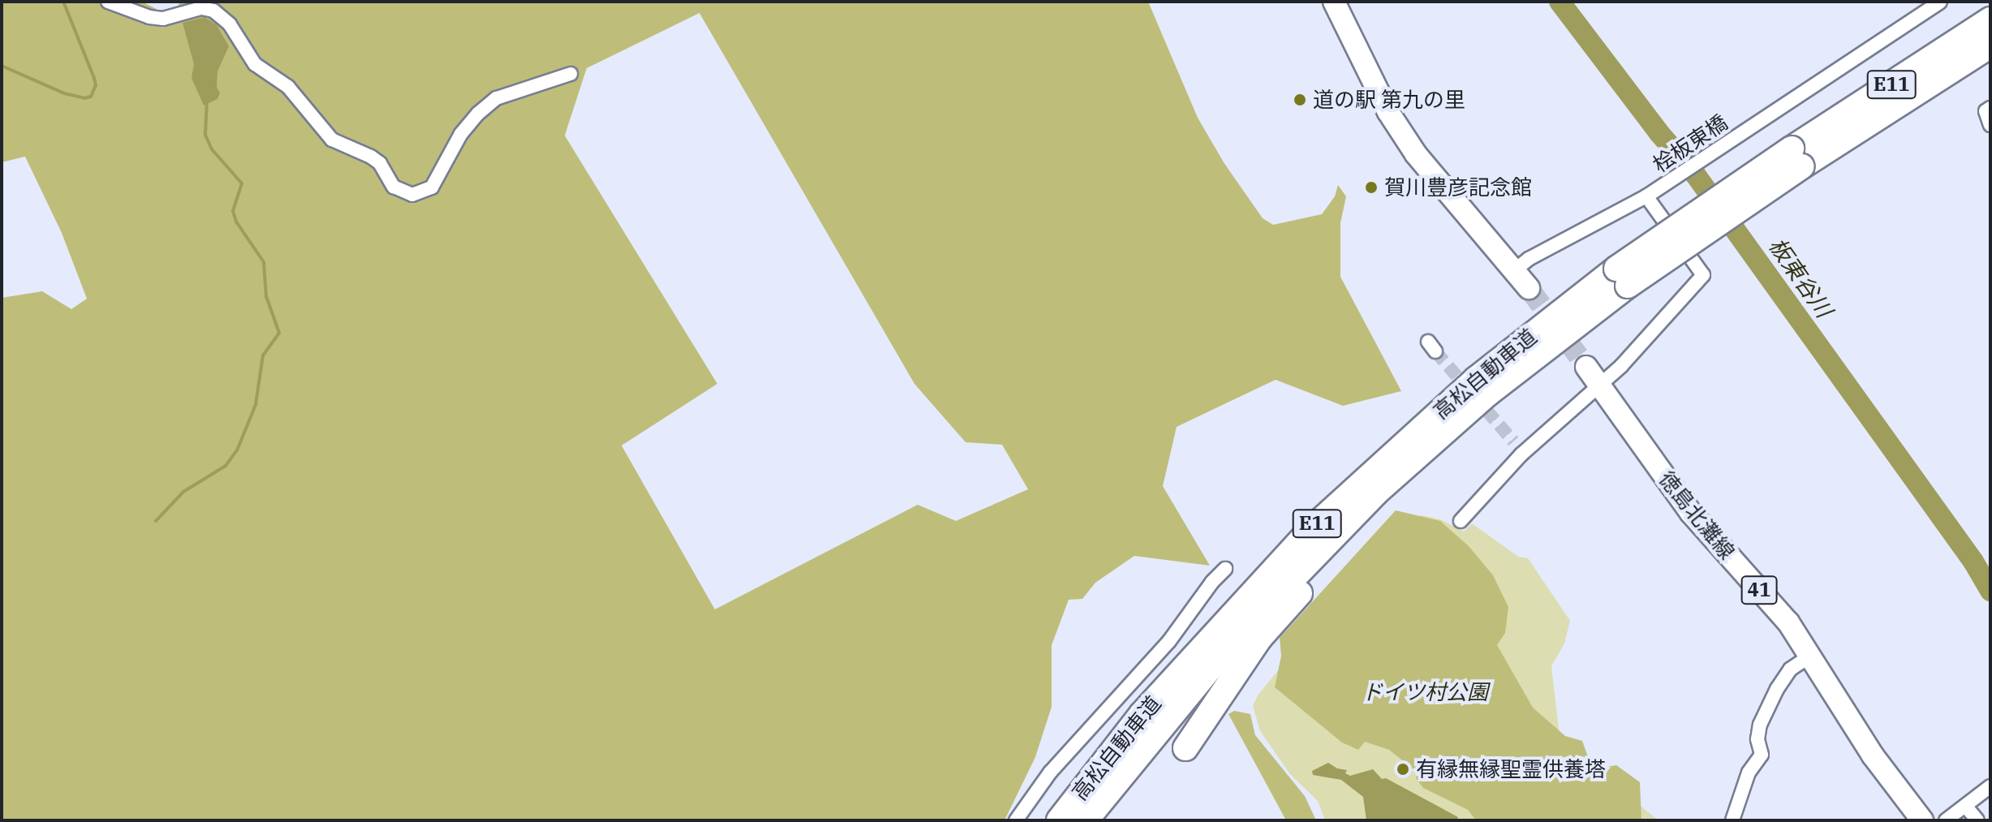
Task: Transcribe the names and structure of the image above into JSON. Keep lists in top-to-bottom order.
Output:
{
  "streets": {
    "highway": ["E11", "高松自動車道"],
    "main road": ["徳島北灘線", "41"],
    "street": ["桧板東橋"]
  },
  "water": ["板東谷川"],
  "parks": ["ドイツ村公園"],
  "places": ["道の駅 第九の里", "賀川豊彦記念館", "有縁無縁聖霊供養塔"]
}
